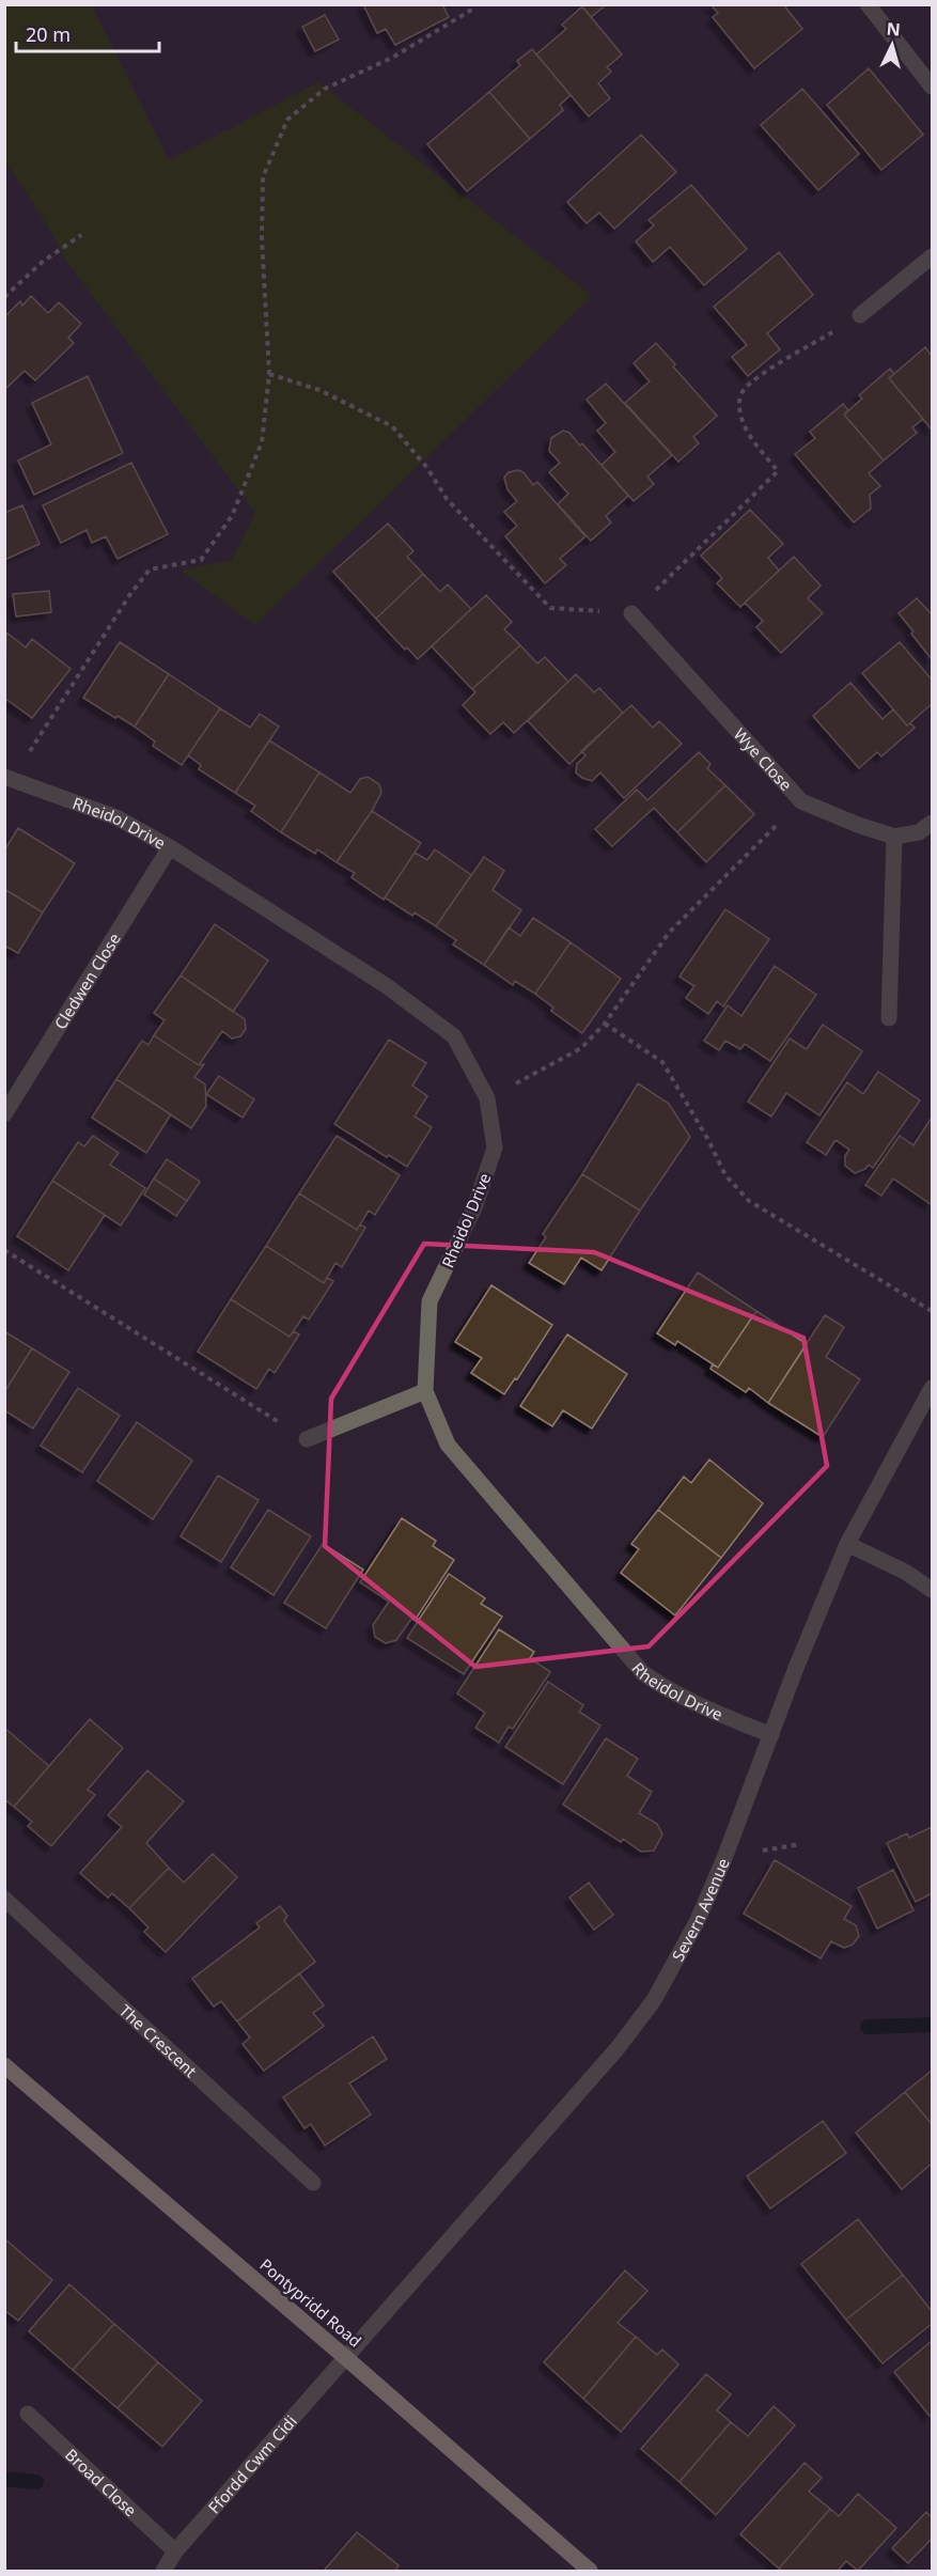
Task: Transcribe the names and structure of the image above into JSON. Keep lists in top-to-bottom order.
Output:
{
  "streets": {
    "main road": ["Pontypridd Road"],
    "street": [
      "Wye Close",
      "Rheidol Drive",
      "Cledwen Close",
      "Severn Avenue",
      "The Crescent",
      "Ffordd Cwm Cidi",
      "Broad Close"
    ]
  },
  "crossings": [
    ["Rheidol Drive", "Cledwen Close"],
    ["Rheidol Drive", "Severn Avenue"],
    ["Severn Avenue", "Pontypridd Road"],
    ["Severn Avenue", "Ffordd Cwm Cidi"],
    ["Pontypridd Road", "Ffordd Cwm Cidi"],
    ["Ffordd Cwm Cidi", "Broad Close"]
  ],
  "scale_bar": "20 m",
  "north": "top"
}
